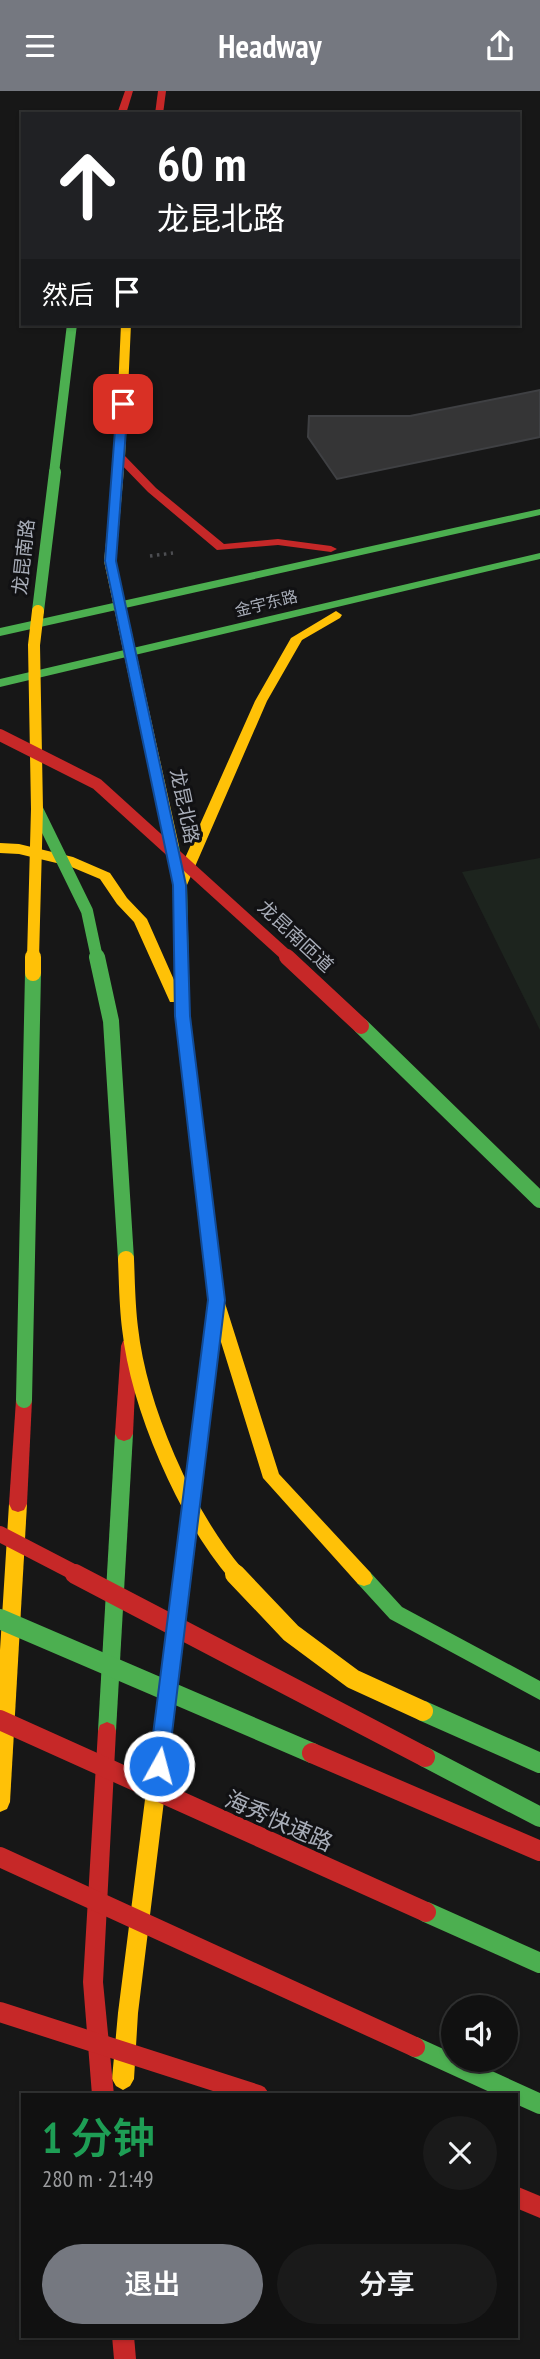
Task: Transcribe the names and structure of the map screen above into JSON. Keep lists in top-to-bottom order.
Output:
{
  "streets": {
    "main road": [
      "龙昆南路",
      "金宇东路",
      "龙昆北路",
      "龙昆南匝道",
      "海秀快速路"
    ]
  },
  "crossings": [
    ["金宇东路", "龙昆北路"]
  ],
  "page": {
    "header": "Headway",
    "turn": ["60 m", "龙昆北路"],
    "then": "然后",
    "heading": ["1 分钟", "280 m · 21:49"],
    "buttons": ["退出", "分享"]
  }
}
